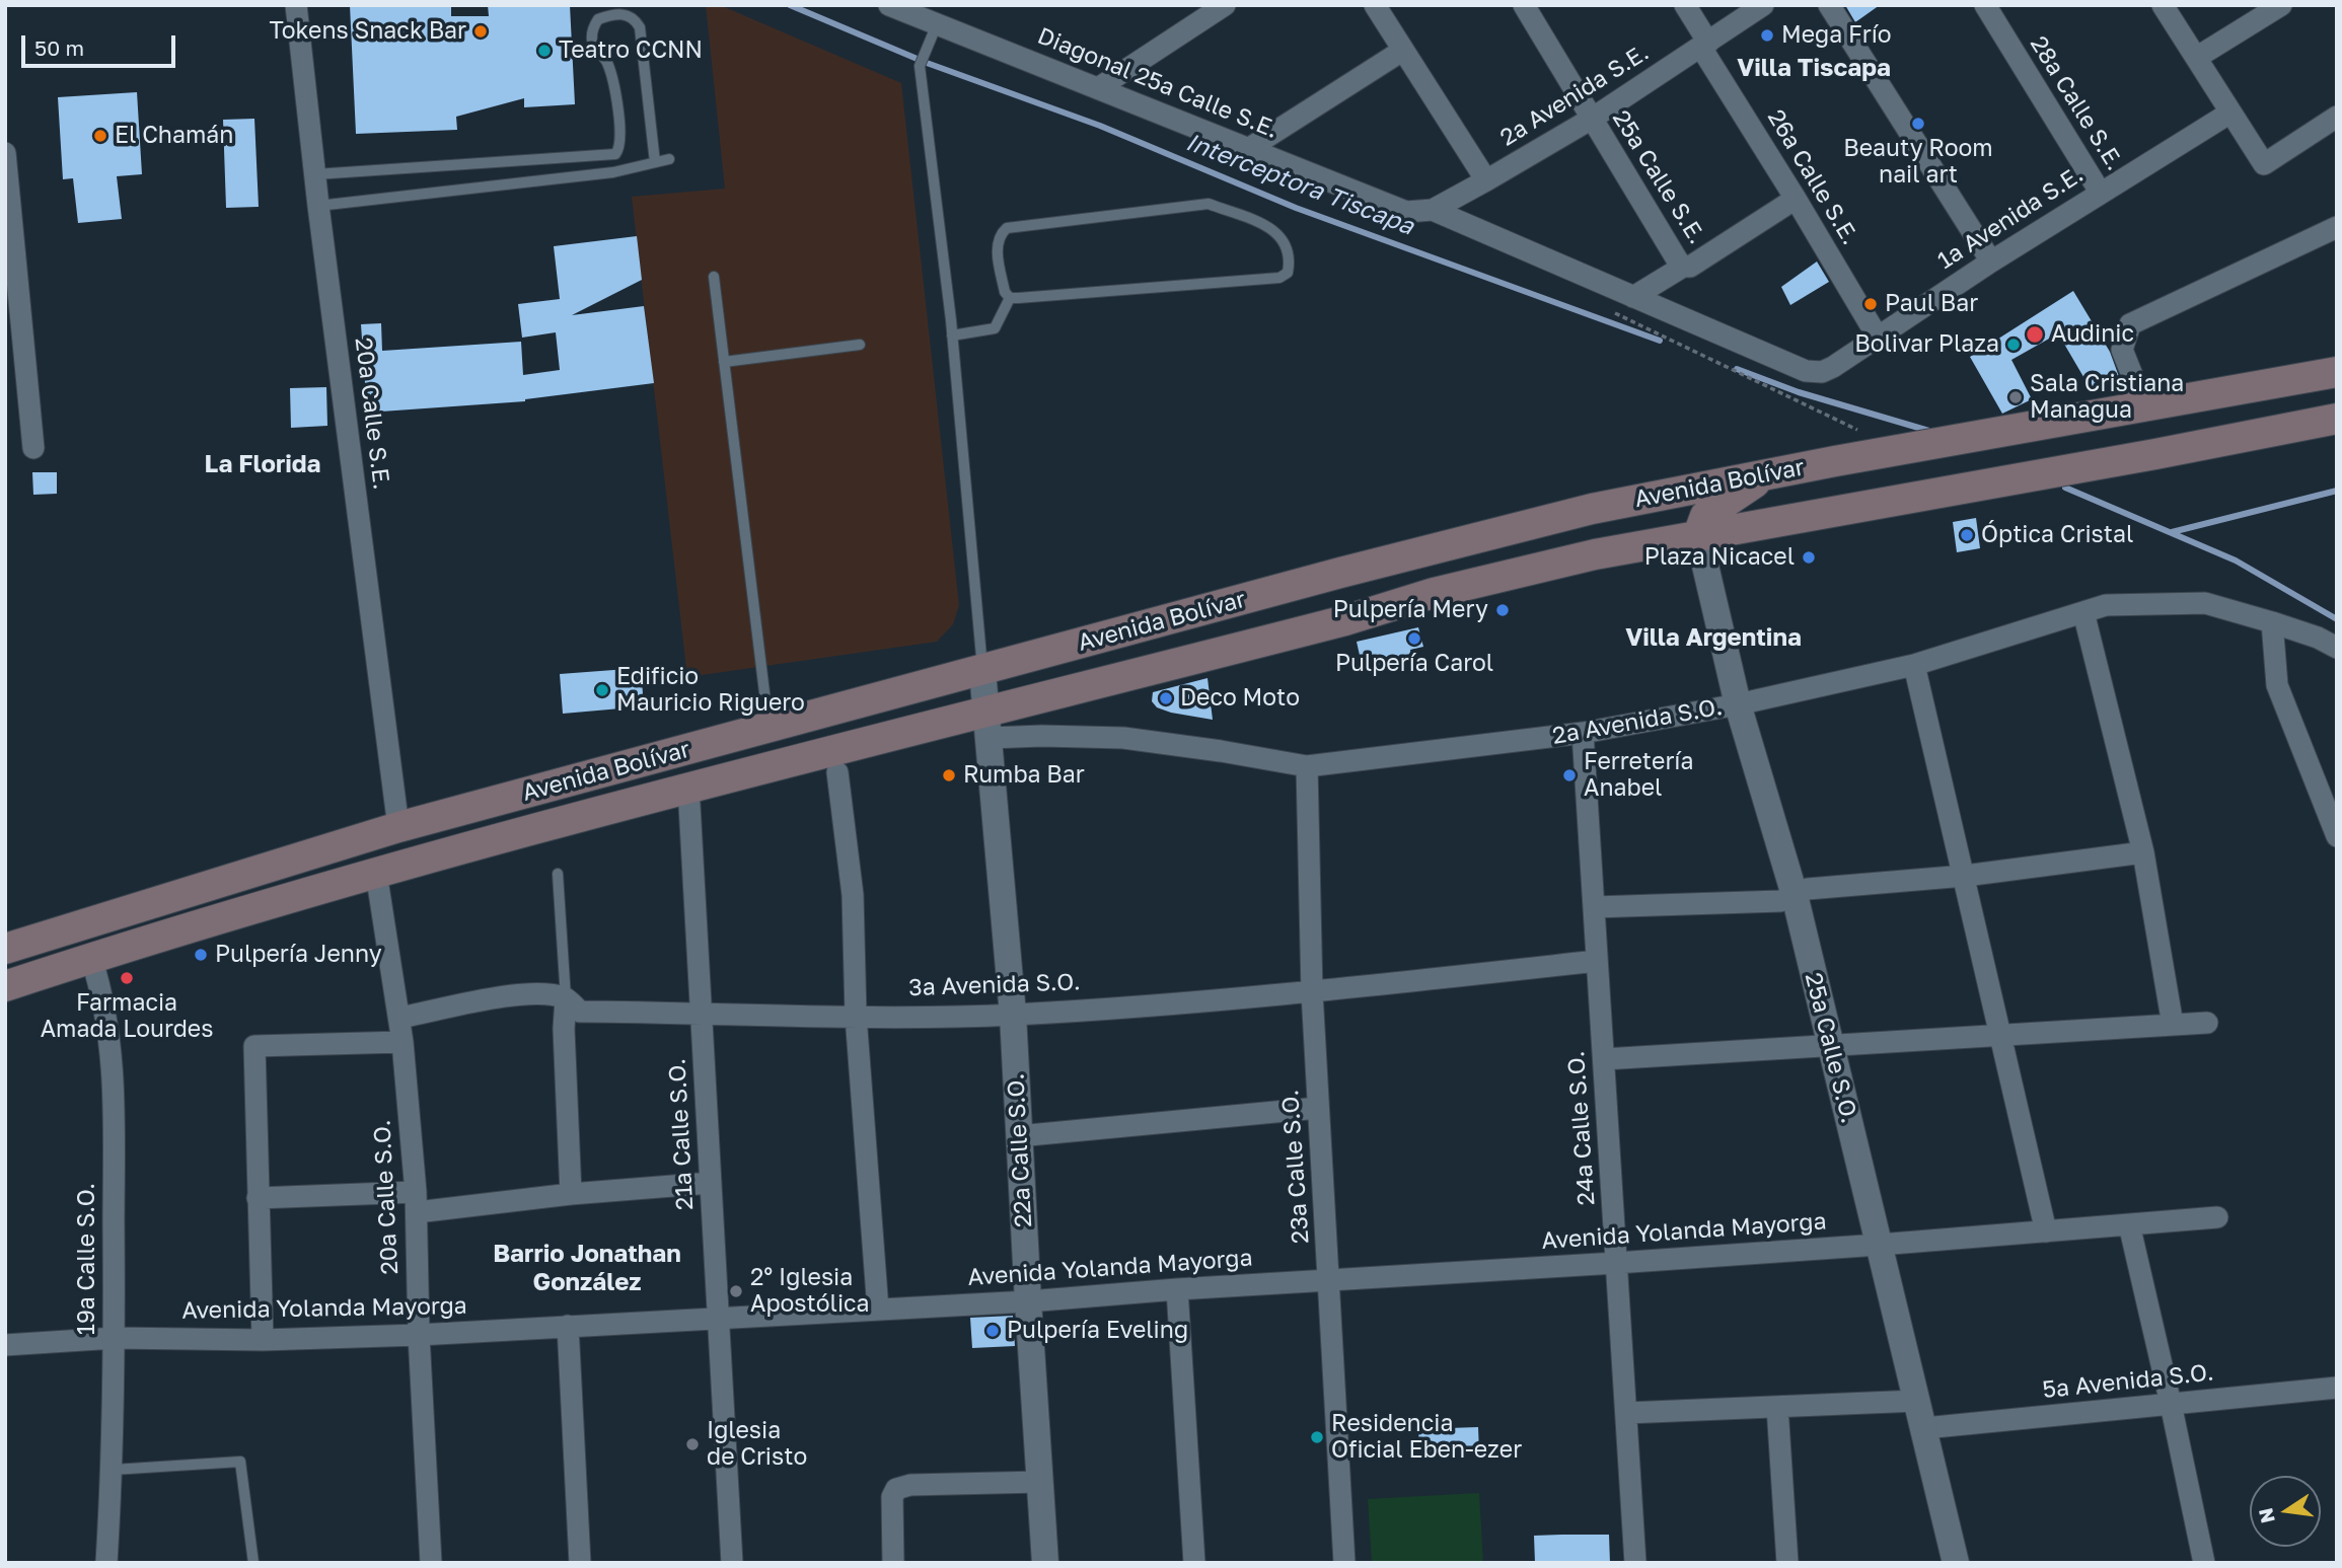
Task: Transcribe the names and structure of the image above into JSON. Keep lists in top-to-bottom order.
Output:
{
  "streets": {
    "main road": ["Avenida Bolívar"],
    "street": [
      "Diagonal 25a Calle S.E.",
      "2a Avenida S.E.",
      "28a Calle S.E.",
      "25a Calle S.E.",
      "26a Calle S.E.",
      "1a Avenida S.E.",
      "20a Calle S.E.",
      "2a Avenida S.O.",
      "3a Avenida S.O.",
      "25a Calle S.O.",
      "24a Calle S.O.",
      "21a Calle S.O.",
      "22a Calle S.O.",
      "23a Calle S.O.",
      "20a Calle S.O.",
      "Avenida Yolanda Mayorga",
      "19a Calle S.O.",
      "5a Avenida S.O."
    ]
  },
  "crossings": [
    ["Diagonal 25a Calle S.E.", "2a Avenida S.E."],
    ["2a Avenida S.E.", "25a Calle S.E."],
    ["2a Avenida S.E.", "26a Calle S.E."],
    ["28a Calle S.E.", "1a Avenida S.E."],
    ["26a Calle S.E.", "1a Avenida S.E."],
    ["20a Calle S.E.", "Avenida Bolívar"],
    ["Avenida Bolívar", "2a Avenida S.O."],
    ["Avenida Bolívar", "25a Calle S.O."],
    ["Avenida Bolívar", "21a Calle S.O."],
    ["Avenida Bolívar", "22a Calle S.O."],
    ["Avenida Bolívar", "20a Calle S.O."],
    ["Avenida Bolívar", "19a Calle S.O."],
    ["2a Avenida S.O.", "25a Calle S.O."],
    ["2a Avenida S.O.", "24a Calle S.O."],
    ["2a Avenida S.O.", "22a Calle S.O."],
    ["2a Avenida S.O.", "23a Calle S.O."],
    ["3a Avenida S.O.", "24a Calle S.O."],
    ["3a Avenida S.O.", "21a Calle S.O."],
    ["3a Avenida S.O.", "22a Calle S.O."],
    ["3a Avenida S.O.", "23a Calle S.O."],
    ["3a Avenida S.O.", "20a Calle S.O."],
    ["25a Calle S.O.", "Avenida Yolanda Mayorga"],
    ["25a Calle S.O.", "5a Avenida S.O."],
    ["24a Calle S.O.", "Avenida Yolanda Mayorga"],
    ["21a Calle S.O.", "Avenida Yolanda Mayorga"],
    ["22a Calle S.O.", "Avenida Yolanda Mayorga"],
    ["23a Calle S.O.", "Avenida Yolanda Mayorga"],
    ["20a Calle S.O.", "Avenida Yolanda Mayorga"],
    ["Avenida Yolanda Mayorga", "19a Calle S.O."]
  ],
  "districts": [
    "Villa Tiscapa",
    "La Florida",
    "Villa Argentina",
    "Barrio Jonathan González"
  ],
  "water": ["Interceptora Tiscapa"],
  "places": [
    "Tokens Snack Bar",
    "Mega Frío",
    "Teatro CCNN",
    "Beauty Room nail art",
    "El Chamán",
    "Paul Bar",
    "Audinic",
    "Bolivar Plaza",
    "Sala Cristiana Managua",
    "Óptica Cristal",
    "Plaza Nicacel",
    "Pulpería Mery",
    "Pulpería Carol",
    "Edificio Mauricio Riguero",
    "Deco Moto",
    "Rumba Bar",
    "Ferretería Anabel",
    "Pulpería Jenny",
    "Farmacia Amada Lourdes",
    "2° Iglesia Apostólica",
    "Pulpería Eveling",
    "Residencia Oficial Eben-ezer",
    "Iglesia de Cristo"
  ],
  "scale_bar": "50 m",
  "north": "left"
}
